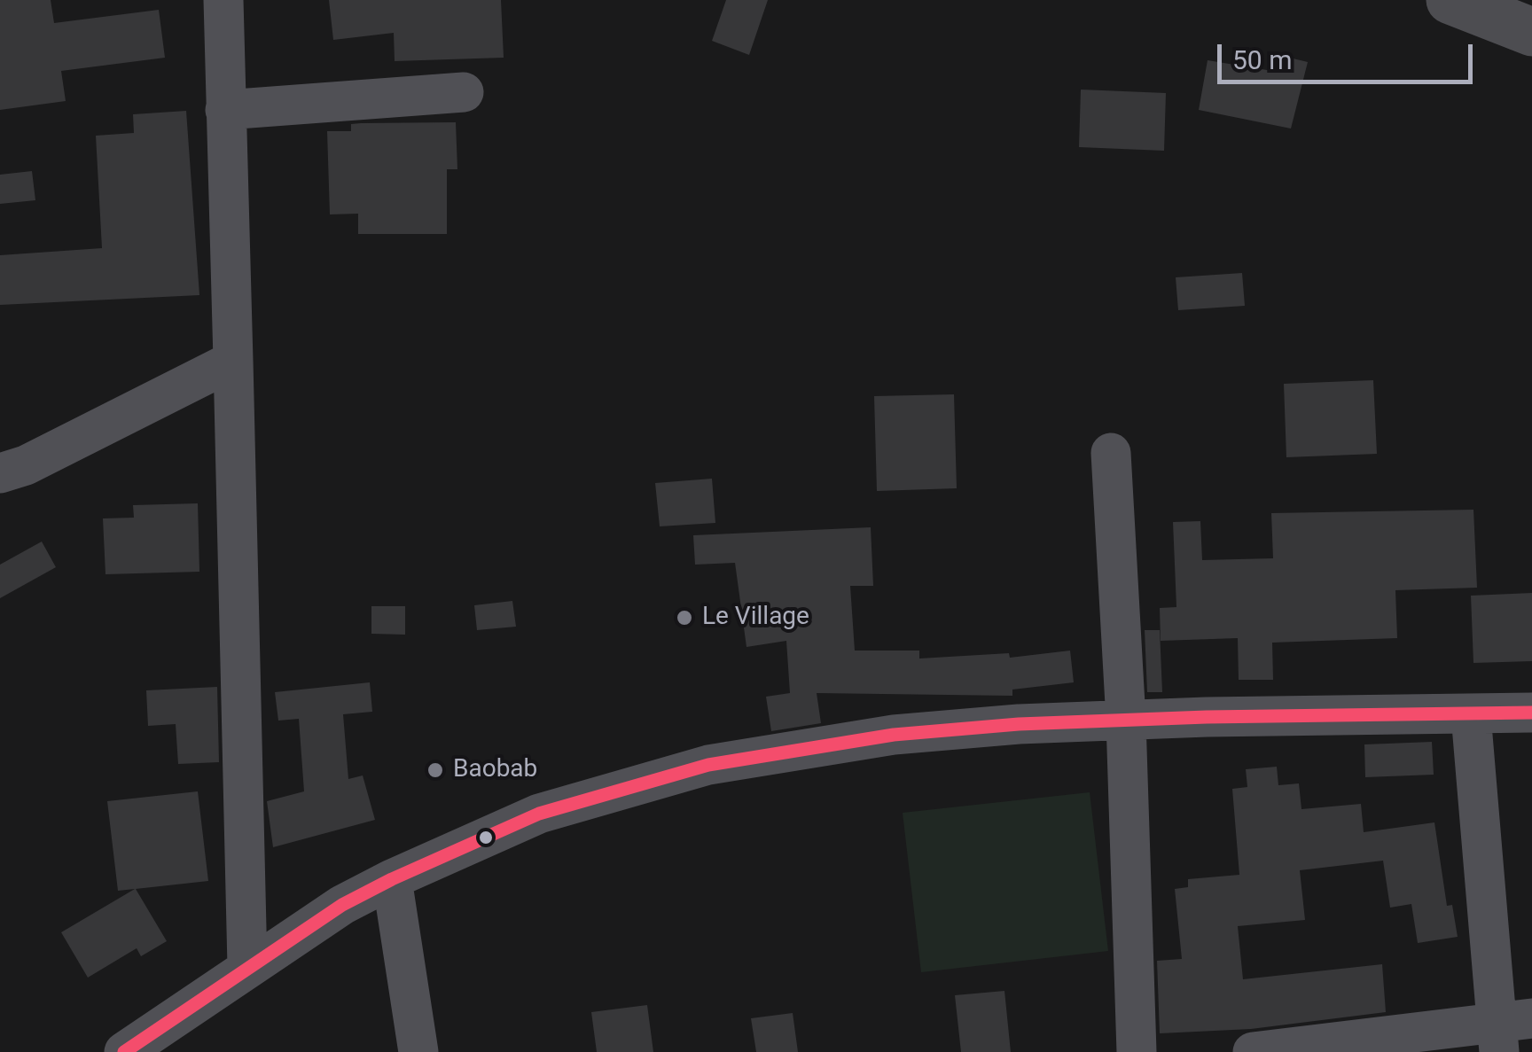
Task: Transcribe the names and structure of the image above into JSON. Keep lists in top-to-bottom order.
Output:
{
  "places": ["Le Village", "Baobab"],
  "scale_bar": "50 m"
}
